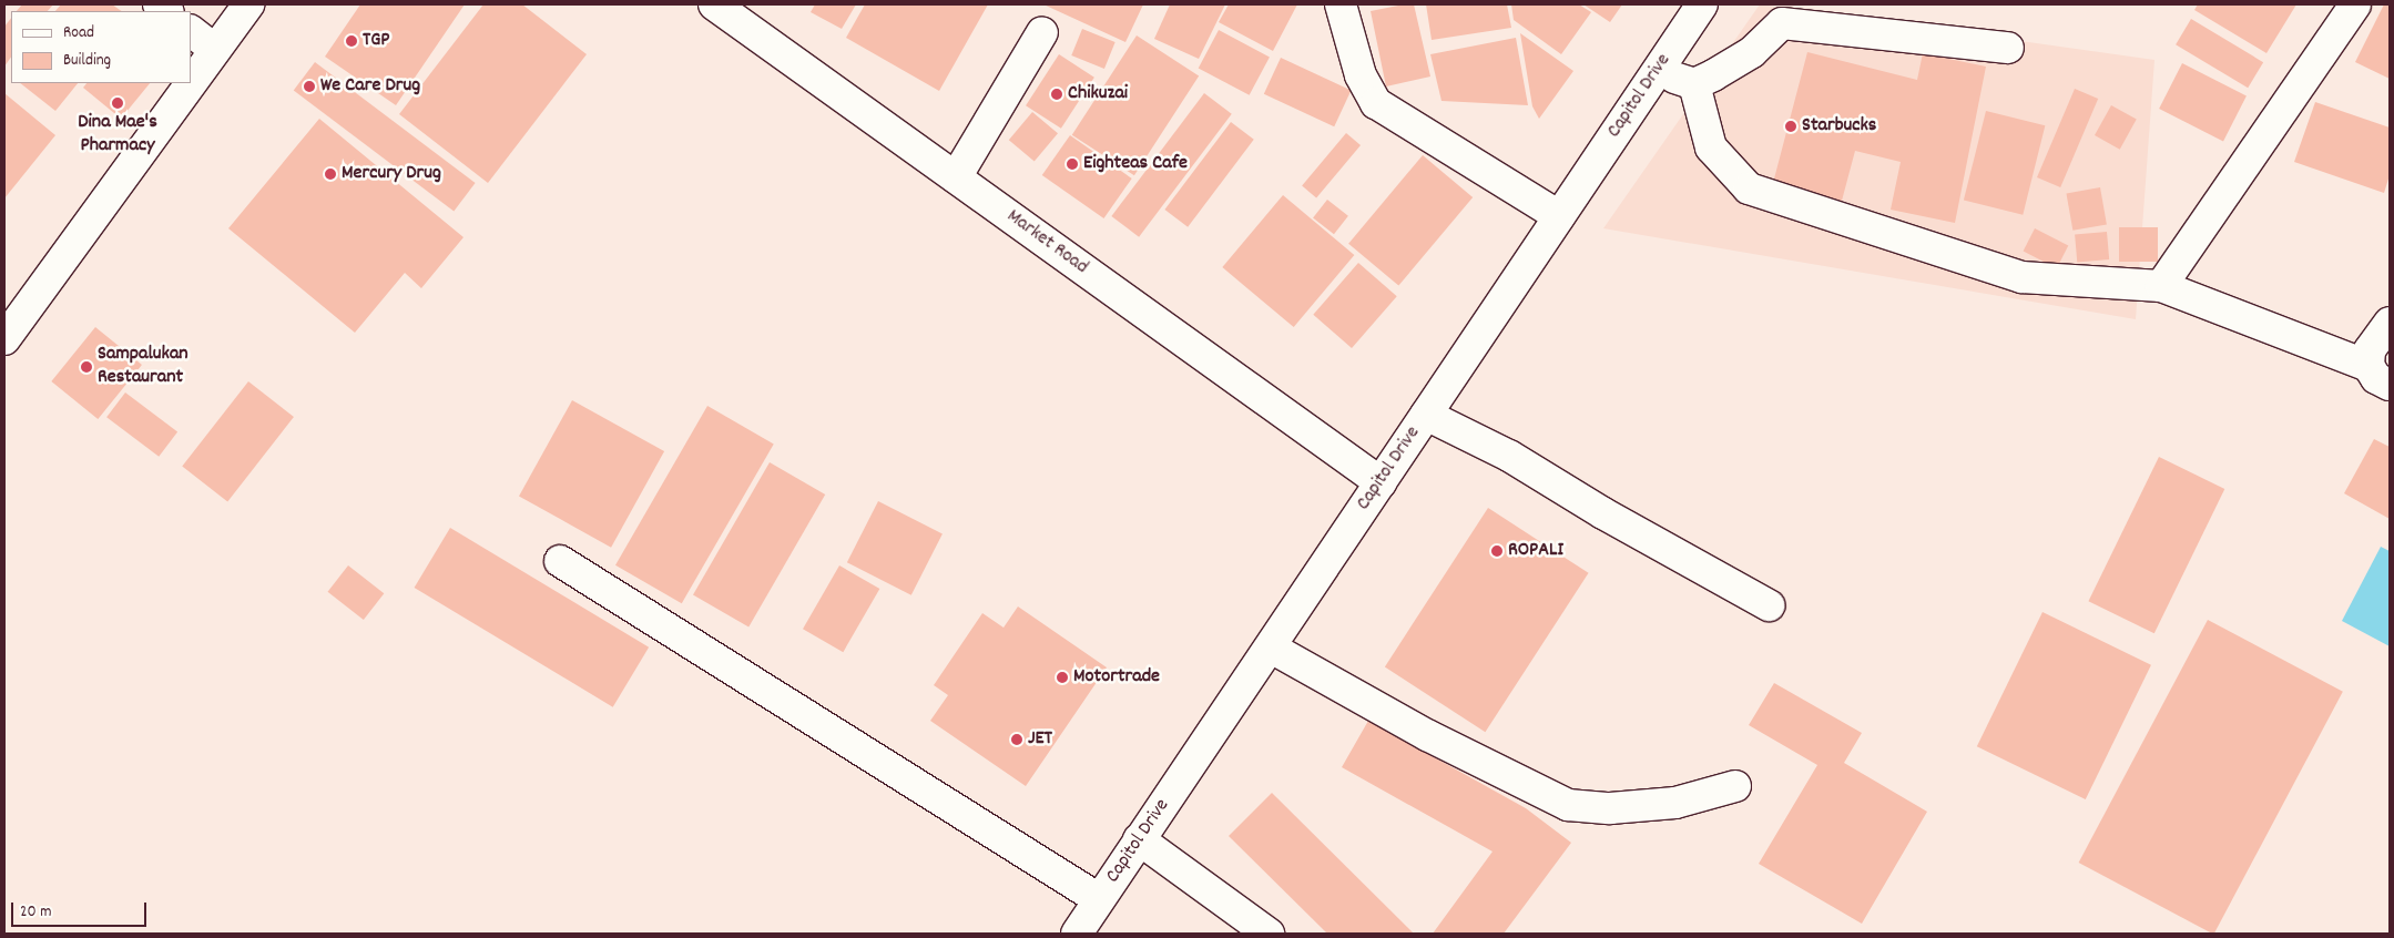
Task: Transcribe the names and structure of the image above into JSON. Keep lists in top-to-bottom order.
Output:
{
  "streets": {
    "street": ["Capitol Drive", "Market Road"]
  },
  "crossings": [
    ["Capitol Drive", "Market Road"]
  ],
  "places": [
    "TGP",
    "We Care Drug",
    "Chikuzai",
    "Dina Mae's Pharmacy",
    "Starbucks",
    "Eighteas Cafe",
    "Mercury Drug",
    "Sampalukan Restaurant",
    "ROPALI",
    "Motortrade",
    "JET"
  ],
  "legend": ["Road", "Building"],
  "scale_bar": "20 m"
}
